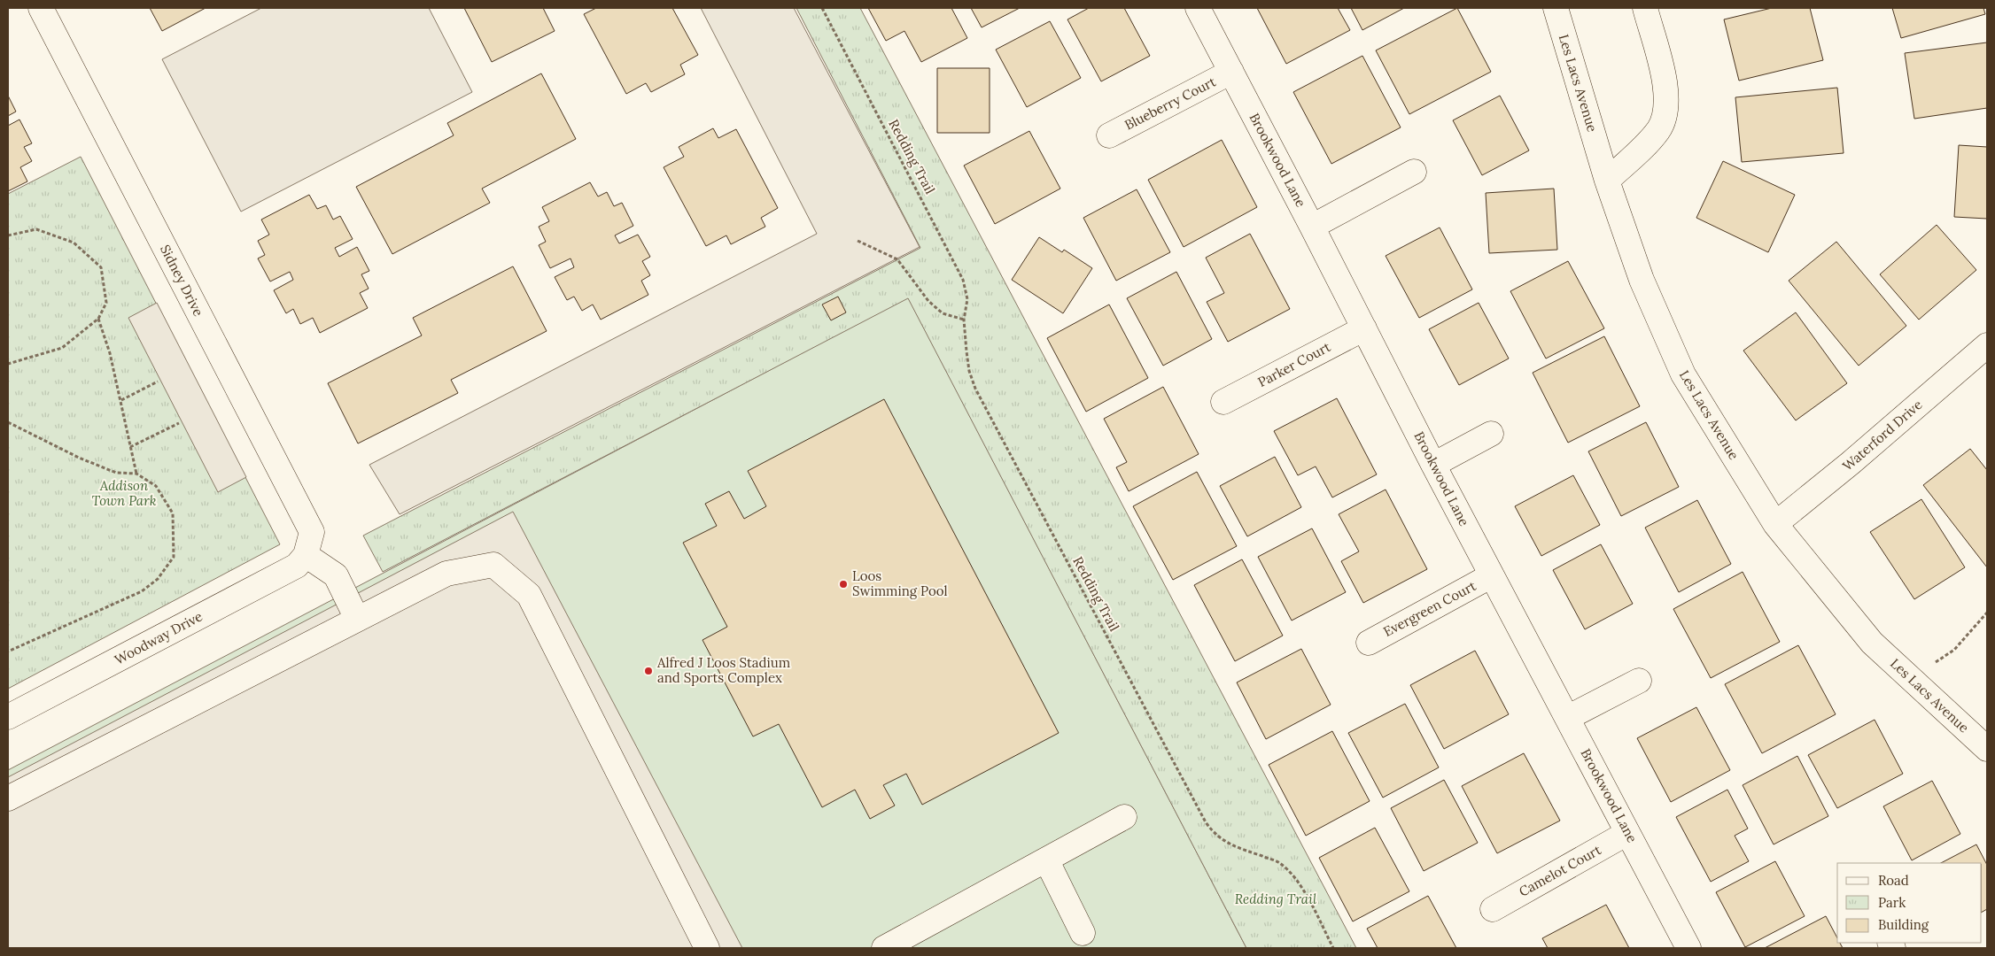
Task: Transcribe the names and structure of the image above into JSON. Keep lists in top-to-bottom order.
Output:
{
  "streets": {
    "street": [
      "Les Lacs Avenue",
      "Blueberry Court",
      "Brookwood Lane",
      "Sidney Drive",
      "Parker Court",
      "Waterford Drive",
      "Evergreen Court",
      "Woodway Drive",
      "Camelot Court"
    ],
    "path": ["Redding Trail"]
  },
  "crossings": [
    ["Les Lacs Avenue", "Waterford Drive"],
    ["Blueberry Court", "Brookwood Lane"],
    ["Brookwood Lane", "Parker Court"],
    ["Brookwood Lane", "Evergreen Court"],
    ["Brookwood Lane", "Camelot Court"],
    ["Sidney Drive", "Woodway Drive"]
  ],
  "parks": ["Addison Town Park", "Redding Trail"],
  "places": ["Loos Swimming Pool", "Alfred J Loos Stadium and Sports Complex"],
  "legend": ["Road", "Park", "Building"]
}
